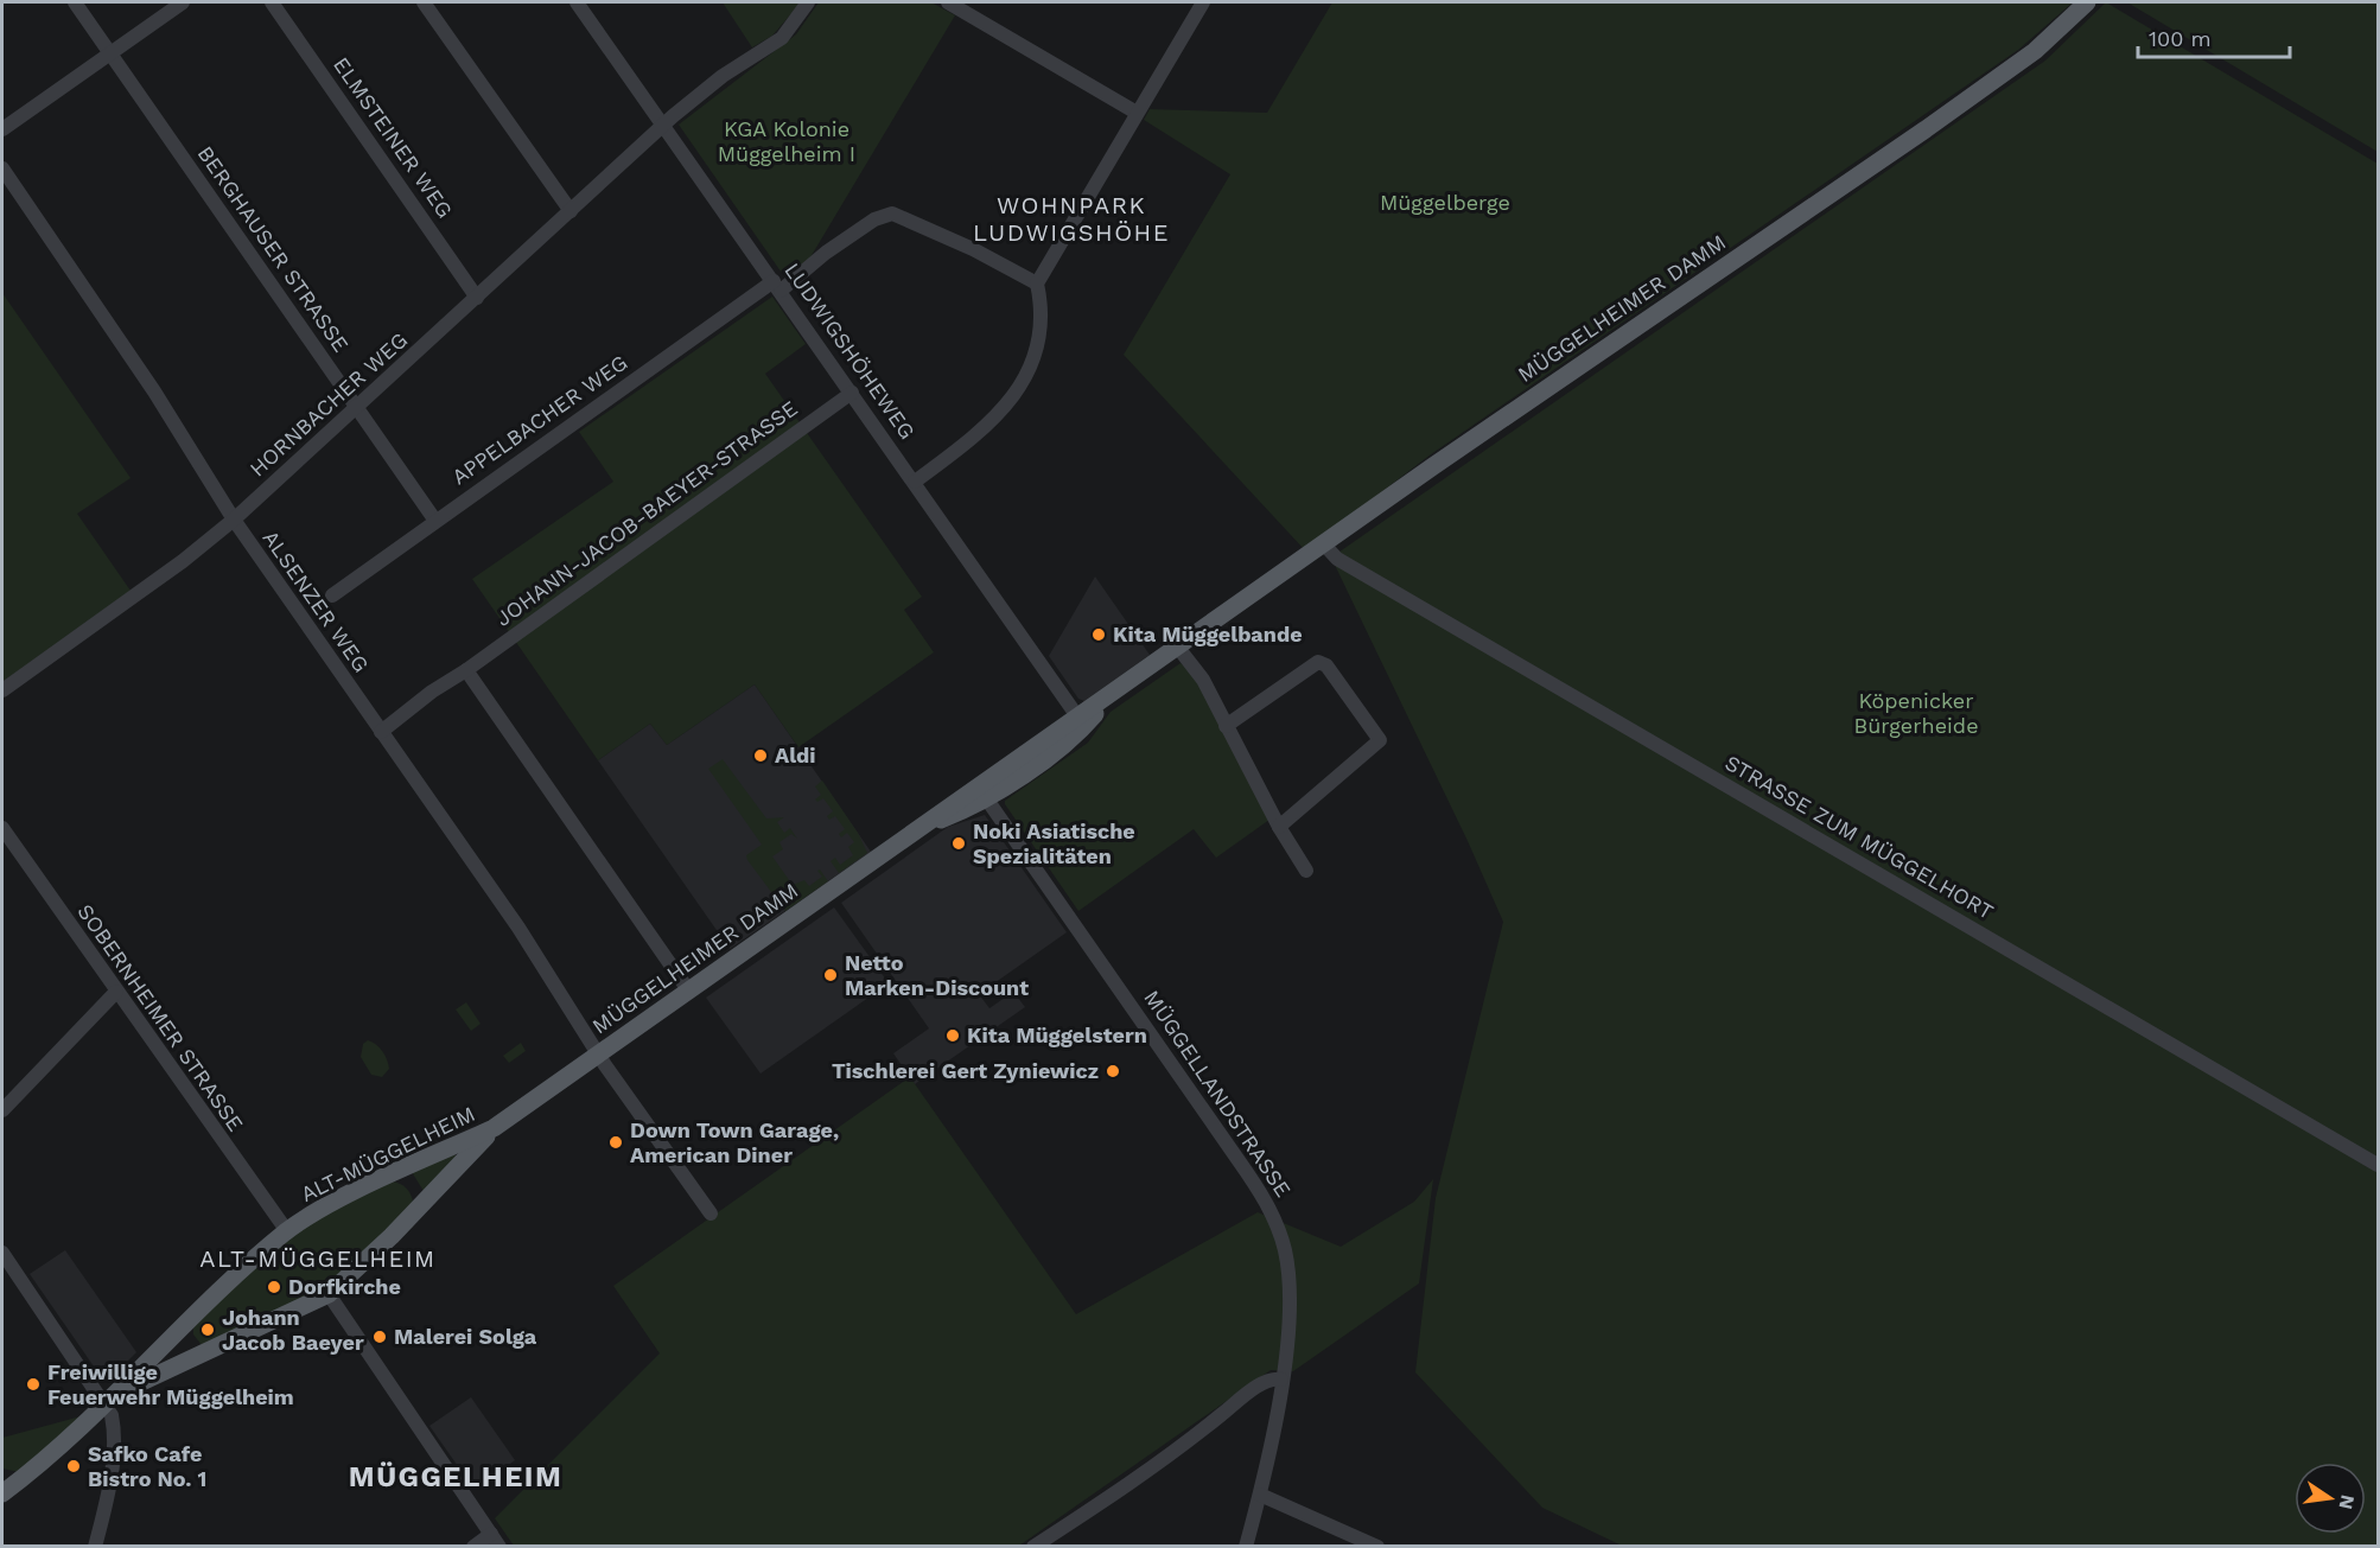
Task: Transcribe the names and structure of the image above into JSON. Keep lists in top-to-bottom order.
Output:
{
  "streets": {
    "main road": ["MÜGGELHEIMER DAMM", "ALT-MÜGGELHEIM"],
    "street": [
      "ELMSTEINER WEG",
      "BERGHAUSER STRASSE",
      "LUDWIGSHÖHEWEG",
      "HORNBACHER WEG",
      "APPELBACHER WEG",
      "JOHANN-JACOB-BAEYER-STRASSE",
      "ALSENZER WEG",
      "STRASSE ZUM MÜGGELHORT",
      "SOBERNHEIMER STRASSE",
      "MÜGGELLANDSTRASSE"
    ]
  },
  "crossings": [
    ["ELMSTEINER WEG", "HORNBACHER WEG"],
    ["BERGHAUSER STRASSE", "HORNBACHER WEG"],
    ["BERGHAUSER STRASSE", "APPELBACHER WEG"],
    ["MÜGGELHEIMER DAMM", "LUDWIGSHÖHEWEG"],
    ["MÜGGELHEIMER DAMM", "ALSENZER WEG"],
    ["MÜGGELHEIMER DAMM", "STRASSE ZUM MÜGGELHORT"],
    ["MÜGGELHEIMER DAMM", "MÜGGELLANDSTRASSE"],
    ["MÜGGELHEIMER DAMM", "ALT-MÜGGELHEIM"],
    ["LUDWIGSHÖHEWEG", "HORNBACHER WEG"],
    ["LUDWIGSHÖHEWEG", "APPELBACHER WEG"],
    ["LUDWIGSHÖHEWEG", "JOHANN-JACOB-BAEYER-STRASSE"],
    ["HORNBACHER WEG", "ALSENZER WEG"],
    ["JOHANN-JACOB-BAEYER-STRASSE", "ALSENZER WEG"],
    ["SOBERNHEIMER STRASSE", "ALT-MÜGGELHEIM"]
  ],
  "districts": ["WOHNPARK LUDWIGSHÖHE", "ALT-MÜGGELHEIM", "MÜGGELHEIM"],
  "parks": ["KGA Kolonie Müggelheim I", "Müggelberge", "Köpenicker Bürgerheide"],
  "places": [
    "Kita Müggelbande",
    "Aldi",
    "Noki Asiatische Spezialitäten",
    "Netto Marken-Discount",
    "Kita Müggelstern",
    "Tischlerei Gert Zyniewicz",
    "Down Town Garage, American Diner",
    "Dorfkirche",
    "Johann Jacob Baeyer",
    "Malerei Solga",
    "Freiwillige Feuerwehr Müggelheim",
    "Safko Cafe Bistro No. 1"
  ],
  "scale_bar": "100 m",
  "north": "right"
}
